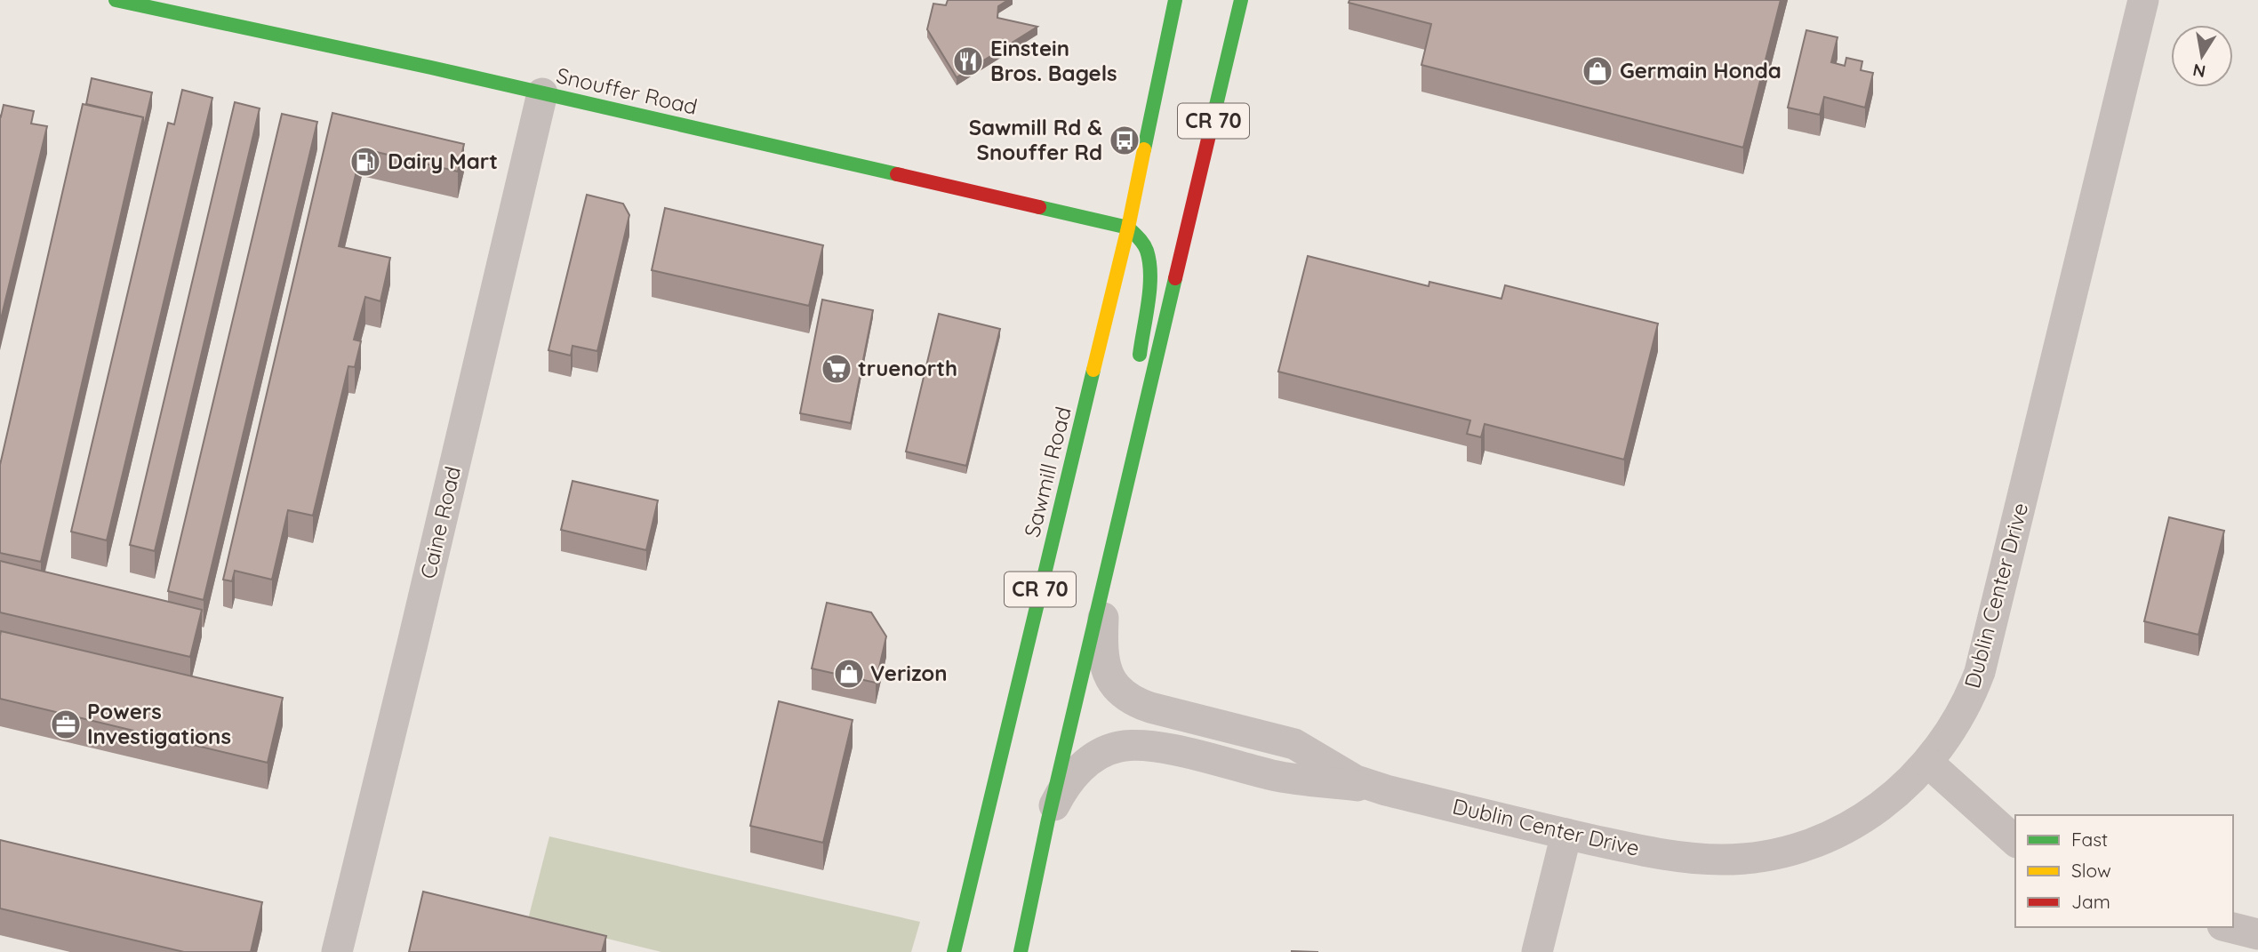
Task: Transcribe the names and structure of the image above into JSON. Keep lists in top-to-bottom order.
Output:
{
  "streets": {
    "main road": ["Snouffer Road", "CR 70", "Sawmill Road"],
    "street": ["Caine Road", "Dublin Center Drive"]
  },
  "crossings": [
    ["Snouffer Road", "Sawmill Road"],
    ["Snouffer Road", "Caine Road"],
    ["CR 70", "Dublin Center Drive"]
  ],
  "places": {
    "restaurant": ["Einstein Bros. Bagels"],
    "shop": ["Germain Honda", "Verizon"],
    "bus stop": ["Sawmill Rd & Snouffer Rd"],
    "fuel station": ["Dairy Mart"],
    "supermarket": ["truenorth"],
    "office": ["Powers Investigations"]
  },
  "legend": ["Fast", "Slow", "Jam"],
  "north": "bottom"
}
